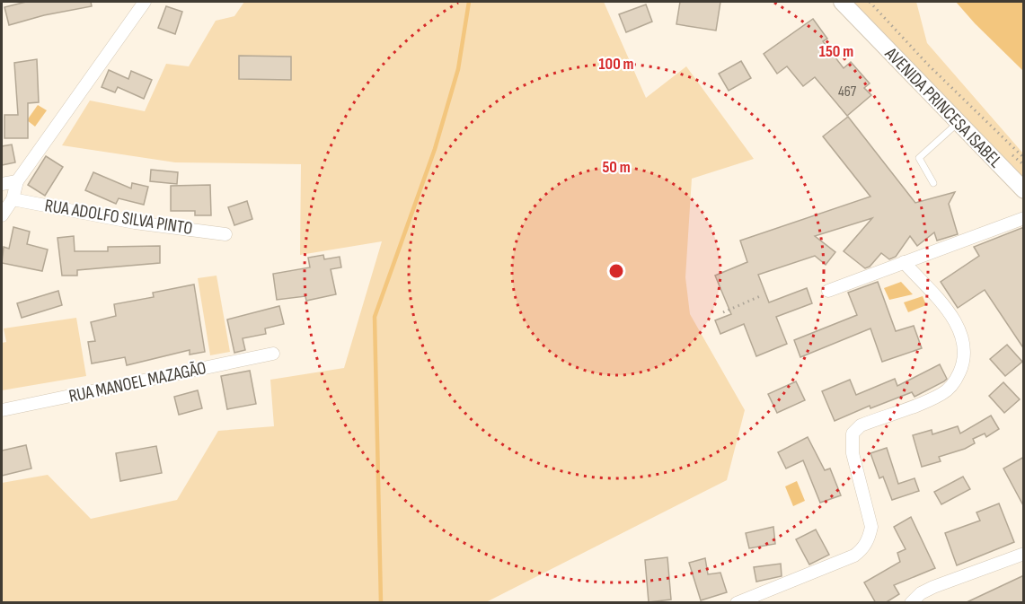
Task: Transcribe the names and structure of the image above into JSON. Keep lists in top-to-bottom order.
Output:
{
  "streets": {
    "main road": ["AVENIDA PRINCESA ISABEL"],
    "street": ["RUA ADOLFO SILVA PINTO", "RUA MANOEL MAZAGÃO"]
  },
  "house_numbers": ["467"],
  "rings": ["150 m", "100 m", "50 m"]
}
